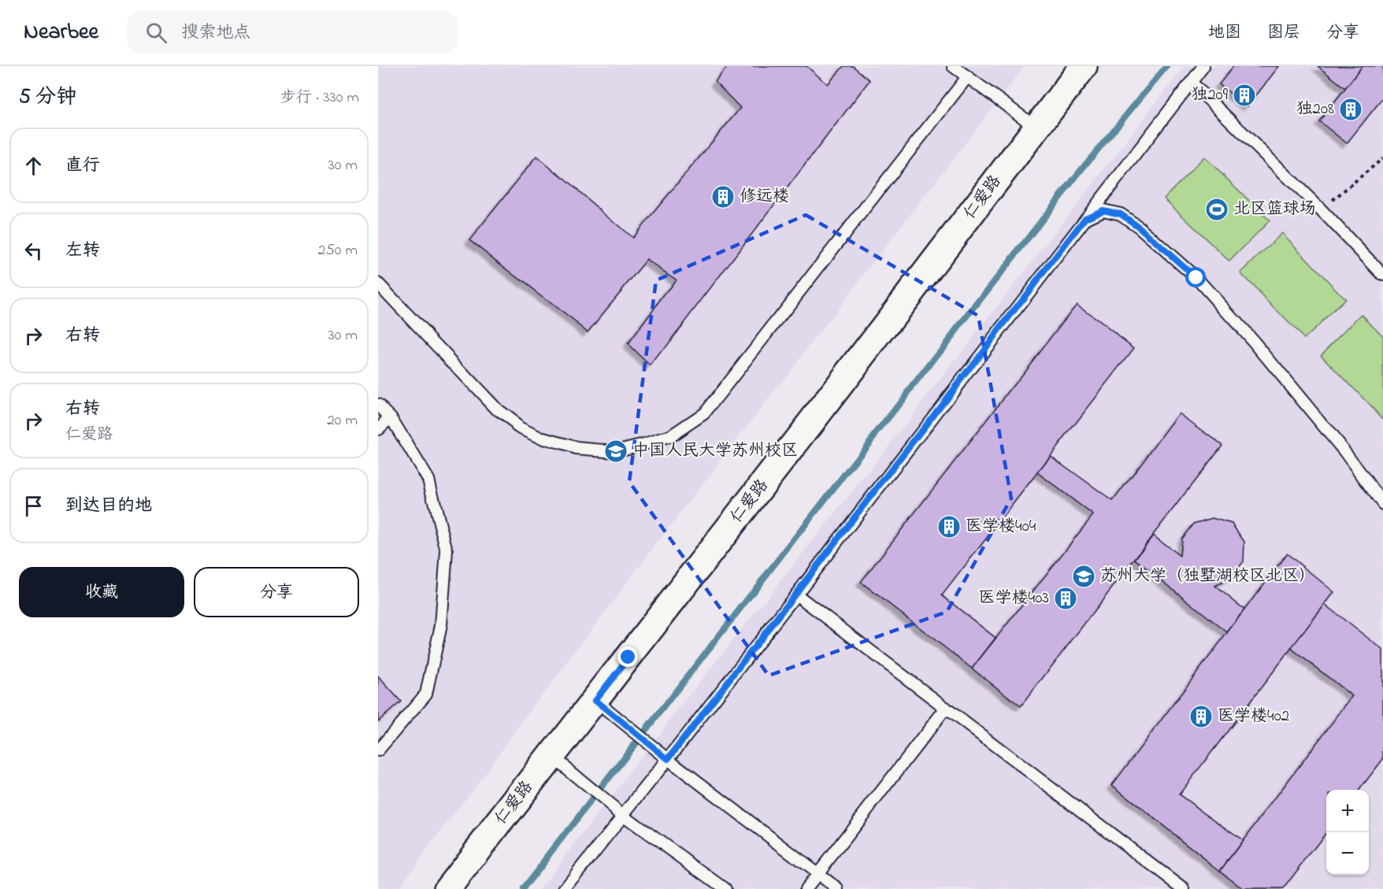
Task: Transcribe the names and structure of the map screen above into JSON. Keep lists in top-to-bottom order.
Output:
{
  "streets": {
    "main road": ["仁爱路"]
  },
  "places": {
    "building": [
      "独209",
      "独208",
      "修远楼",
      "医学楼404",
      "医学楼403",
      "医学楼402"
    ],
    "sports": ["北区篮球场"],
    "school or university": ["中国人民大学苏州校区", "苏州大学（独墅湖校区北区）"]
  },
  "page": {
    "header": "Nearbee",
    "search": "搜索地点",
    "nav": ["地图", "图层", "分享"],
    "heading": ["5 分钟", "步行 · 330 m"],
    "list": [
      ["直行", "30 m"],
      ["左转", "250 m"],
      ["右转", "30 m"],
      ["右转", "仁爱路", "20 m"],
      "到达目的地"
    ],
    "buttons": ["收藏", "分享"],
    "map_buttons": ["+", "−"]
  }
}
